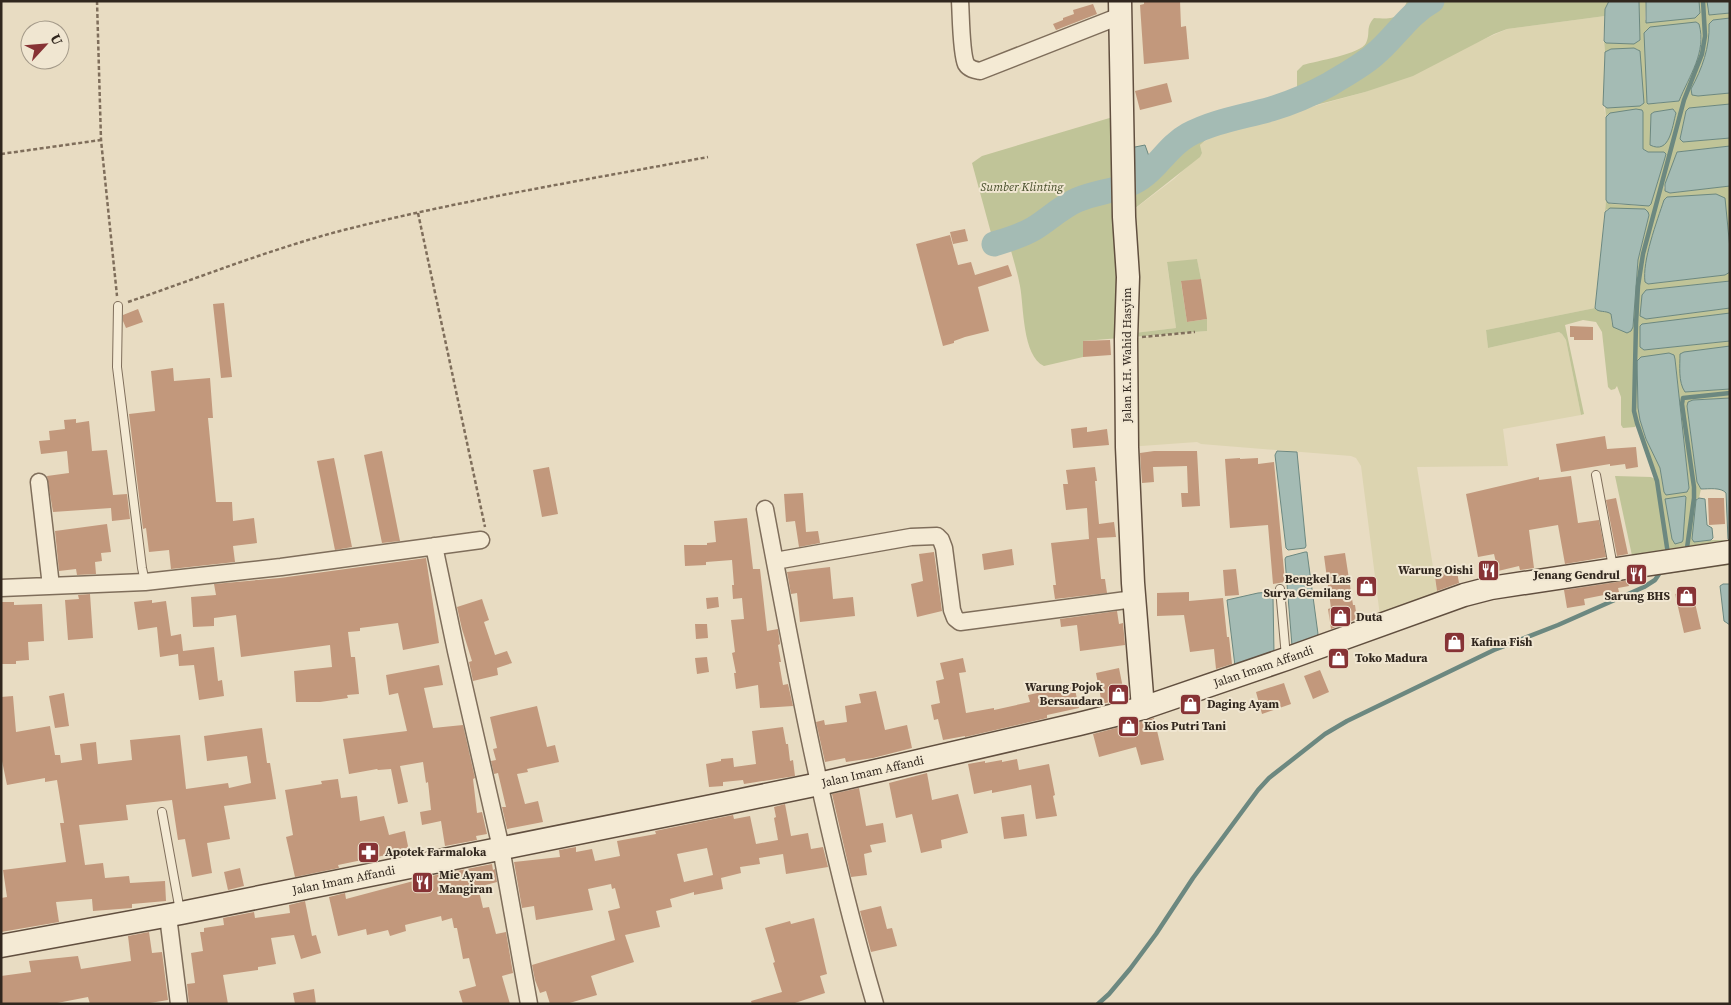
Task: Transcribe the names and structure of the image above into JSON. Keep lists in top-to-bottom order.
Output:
{
  "streets": {
    "street": ["Jalan K.H. Wahid Hasyim", "Jalan Imam Affandi"]
  },
  "crossings": [
    ["Jalan K.H. Wahid Hasyim", "Jalan Imam Affandi"]
  ],
  "parks": ["Sumber Klinting"],
  "places": {
    "restaurant": ["Warung Oishi", "Jenang Gendrul", "Mie Ayam Mangiran"],
    "shop": [
      "Bengkel Las Surya Gemilang",
      "Sarung BHS",
      "Duta",
      "Kafina Fish",
      "Toko Madura",
      "Warung Pojok Bersaudara",
      "Daging Ayam",
      "Kios Putri Tani"
    ],
    "pharmacy": ["Apotek Farmaloka"]
  },
  "north": "top right"
}
